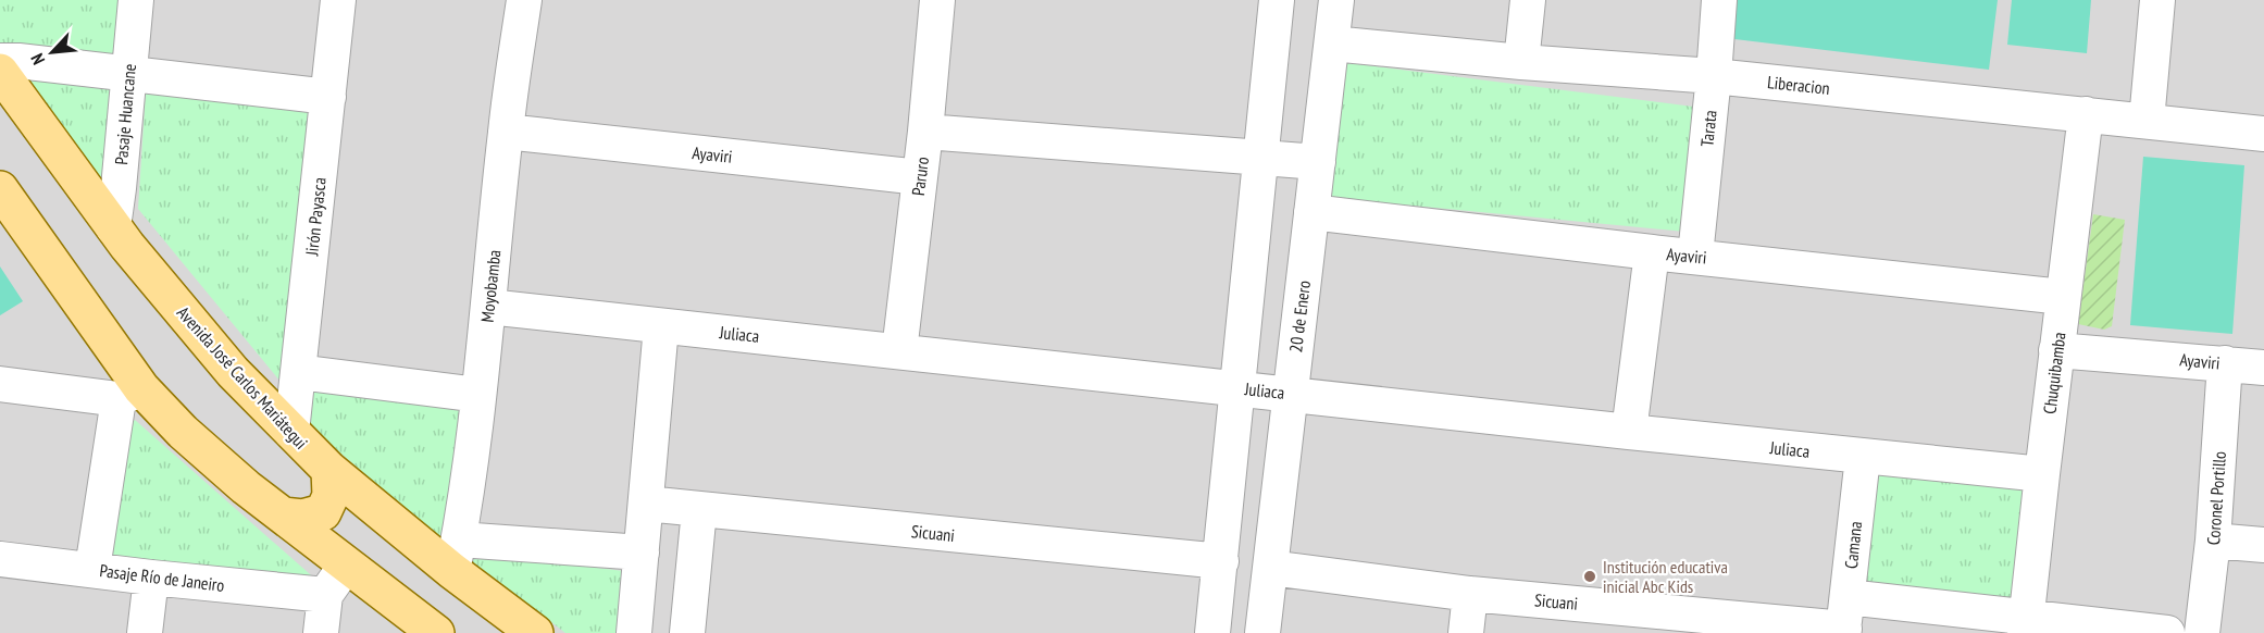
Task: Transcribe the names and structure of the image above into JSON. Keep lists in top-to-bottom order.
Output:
{
  "streets": {
    "main road": ["Avenida José Carlos Mariátegui"],
    "street": [
      "Liberacion",
      "Pasaje Huancane",
      "Tarata",
      "Ayaviri",
      "Paruro",
      "Jirón Payasca",
      "Moyobamba",
      "20 de Enero",
      "Juliaca",
      "Chuquibamba",
      "Coronel Portillo",
      "Sicuani",
      "Camana",
      "Pasaje Río de Janeiro"
    ]
  },
  "crossings": [
    ["Liberacion", "Tarata"],
    ["Liberacion", "20 de Enero"],
    ["Liberacion", "Chuquibamba"],
    ["Pasaje Huancane", "Avenida José Carlos Mariátegui"],
    ["Tarata", "Ayaviri"],
    ["Ayaviri", "Paruro"],
    ["Ayaviri", "Moyobamba"],
    ["Ayaviri", "20 de Enero"],
    ["Ayaviri", "Chuquibamba"],
    ["Ayaviri", "Coronel Portillo"],
    ["Paruro", "Juliaca"],
    ["Jirón Payasca", "Avenida José Carlos Mariátegui"],
    ["Moyobamba", "Juliaca"],
    ["Moyobamba", "Avenida José Carlos Mariátegui"],
    ["20 de Enero", "Juliaca"],
    ["20 de Enero", "Sicuani"],
    ["Juliaca", "Chuquibamba"],
    ["Juliaca", "Camana"],
    ["Chuquibamba", "Sicuani"],
    ["Sicuani", "Camana"]
  ],
  "places": ["Institución educativa inicial Abc Kids"],
  "north": "bottom left"
}
